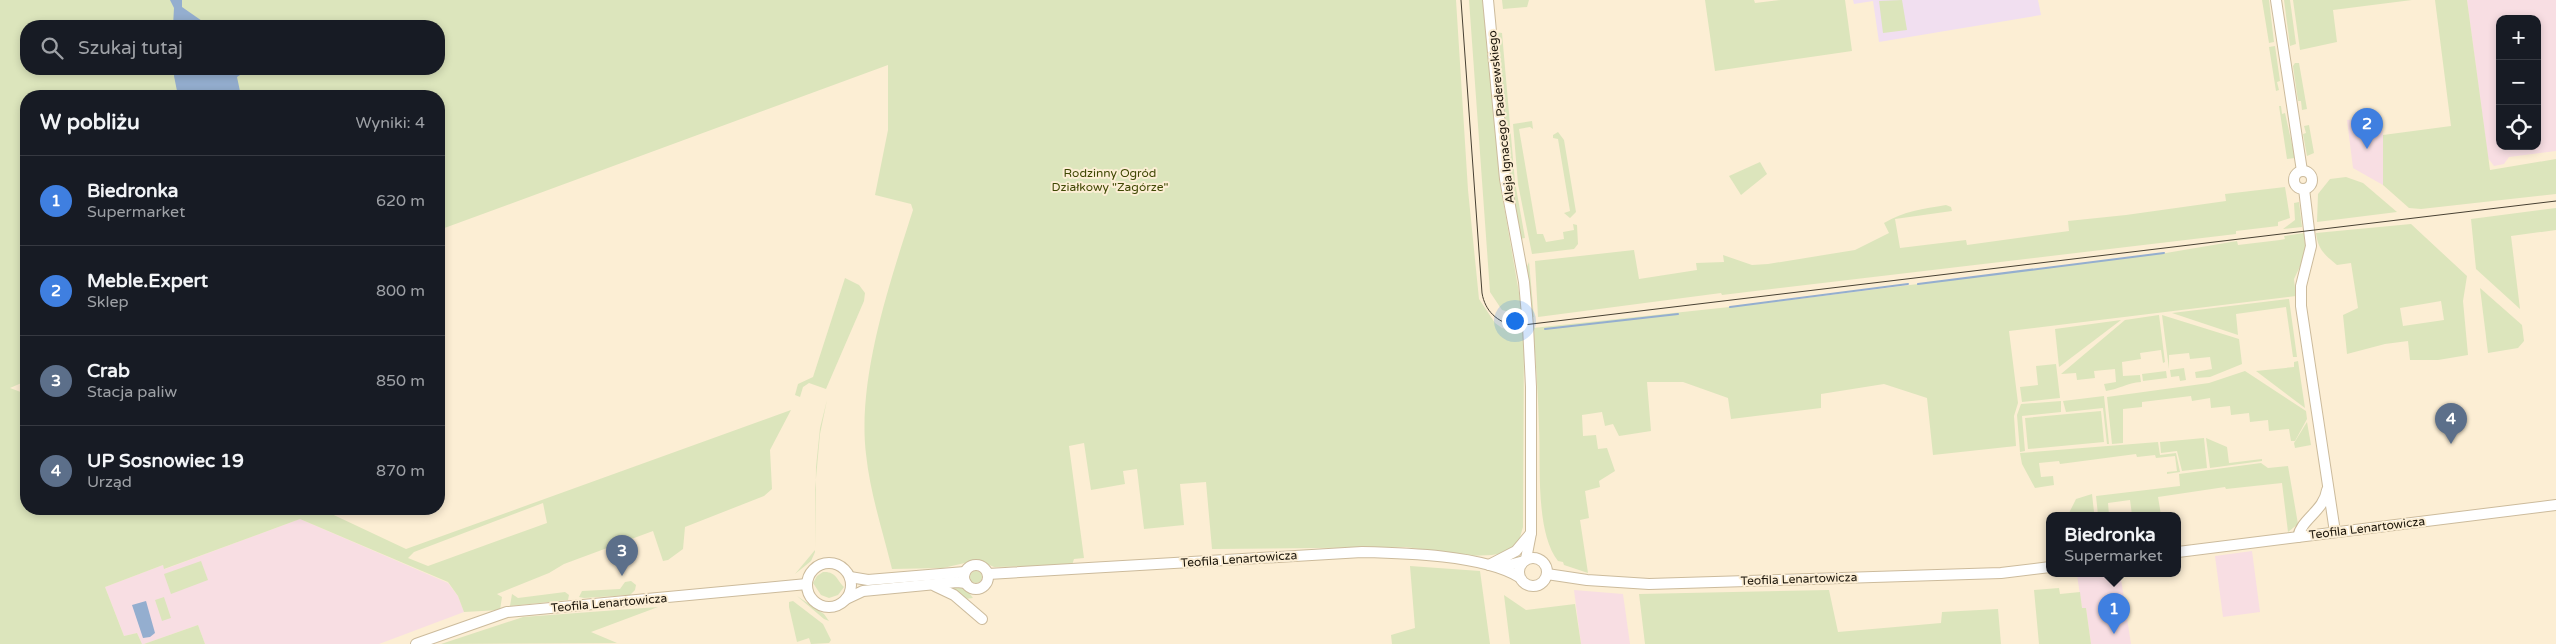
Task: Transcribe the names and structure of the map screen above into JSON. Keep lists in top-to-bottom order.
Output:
{
  "streets": {
    "street": ["Aleja Ignacego Paderewskiego", "Teofila Lenartowicza"]
  },
  "crossings": [
    ["Aleja Ignacego Paderewskiego", "Teofila Lenartowicza"]
  ],
  "parks": ["Rodzinny Ogród Działkowy \"Zagórze\""],
  "page": {
    "map_buttons": ["+", "−"],
    "search": "Szukaj tutaj",
    "heading": ["W pobliżu", "Wyniki: 4"],
    "pins": [
      "2",
      "4",
      "3",
      "1"
    ],
    "list": [
      {
        "mark": "1",
        "name": "Biedronka",
        "note": "Supermarket",
        "value": "620 m"
      },
      {
        "mark": "2",
        "name": "Meble.Expert",
        "note": "Sklep",
        "value": "800 m"
      },
      {
        "mark": "3",
        "name": "Crab",
        "note": "Stacja paliw",
        "value": "850 m"
      },
      {
        "mark": "4",
        "name": "UP Sosnowiec 19",
        "note": "Urząd",
        "value": "870 m"
      }
    ],
    "popup": ["Biedronka", "Supermarket"]
  }
}
